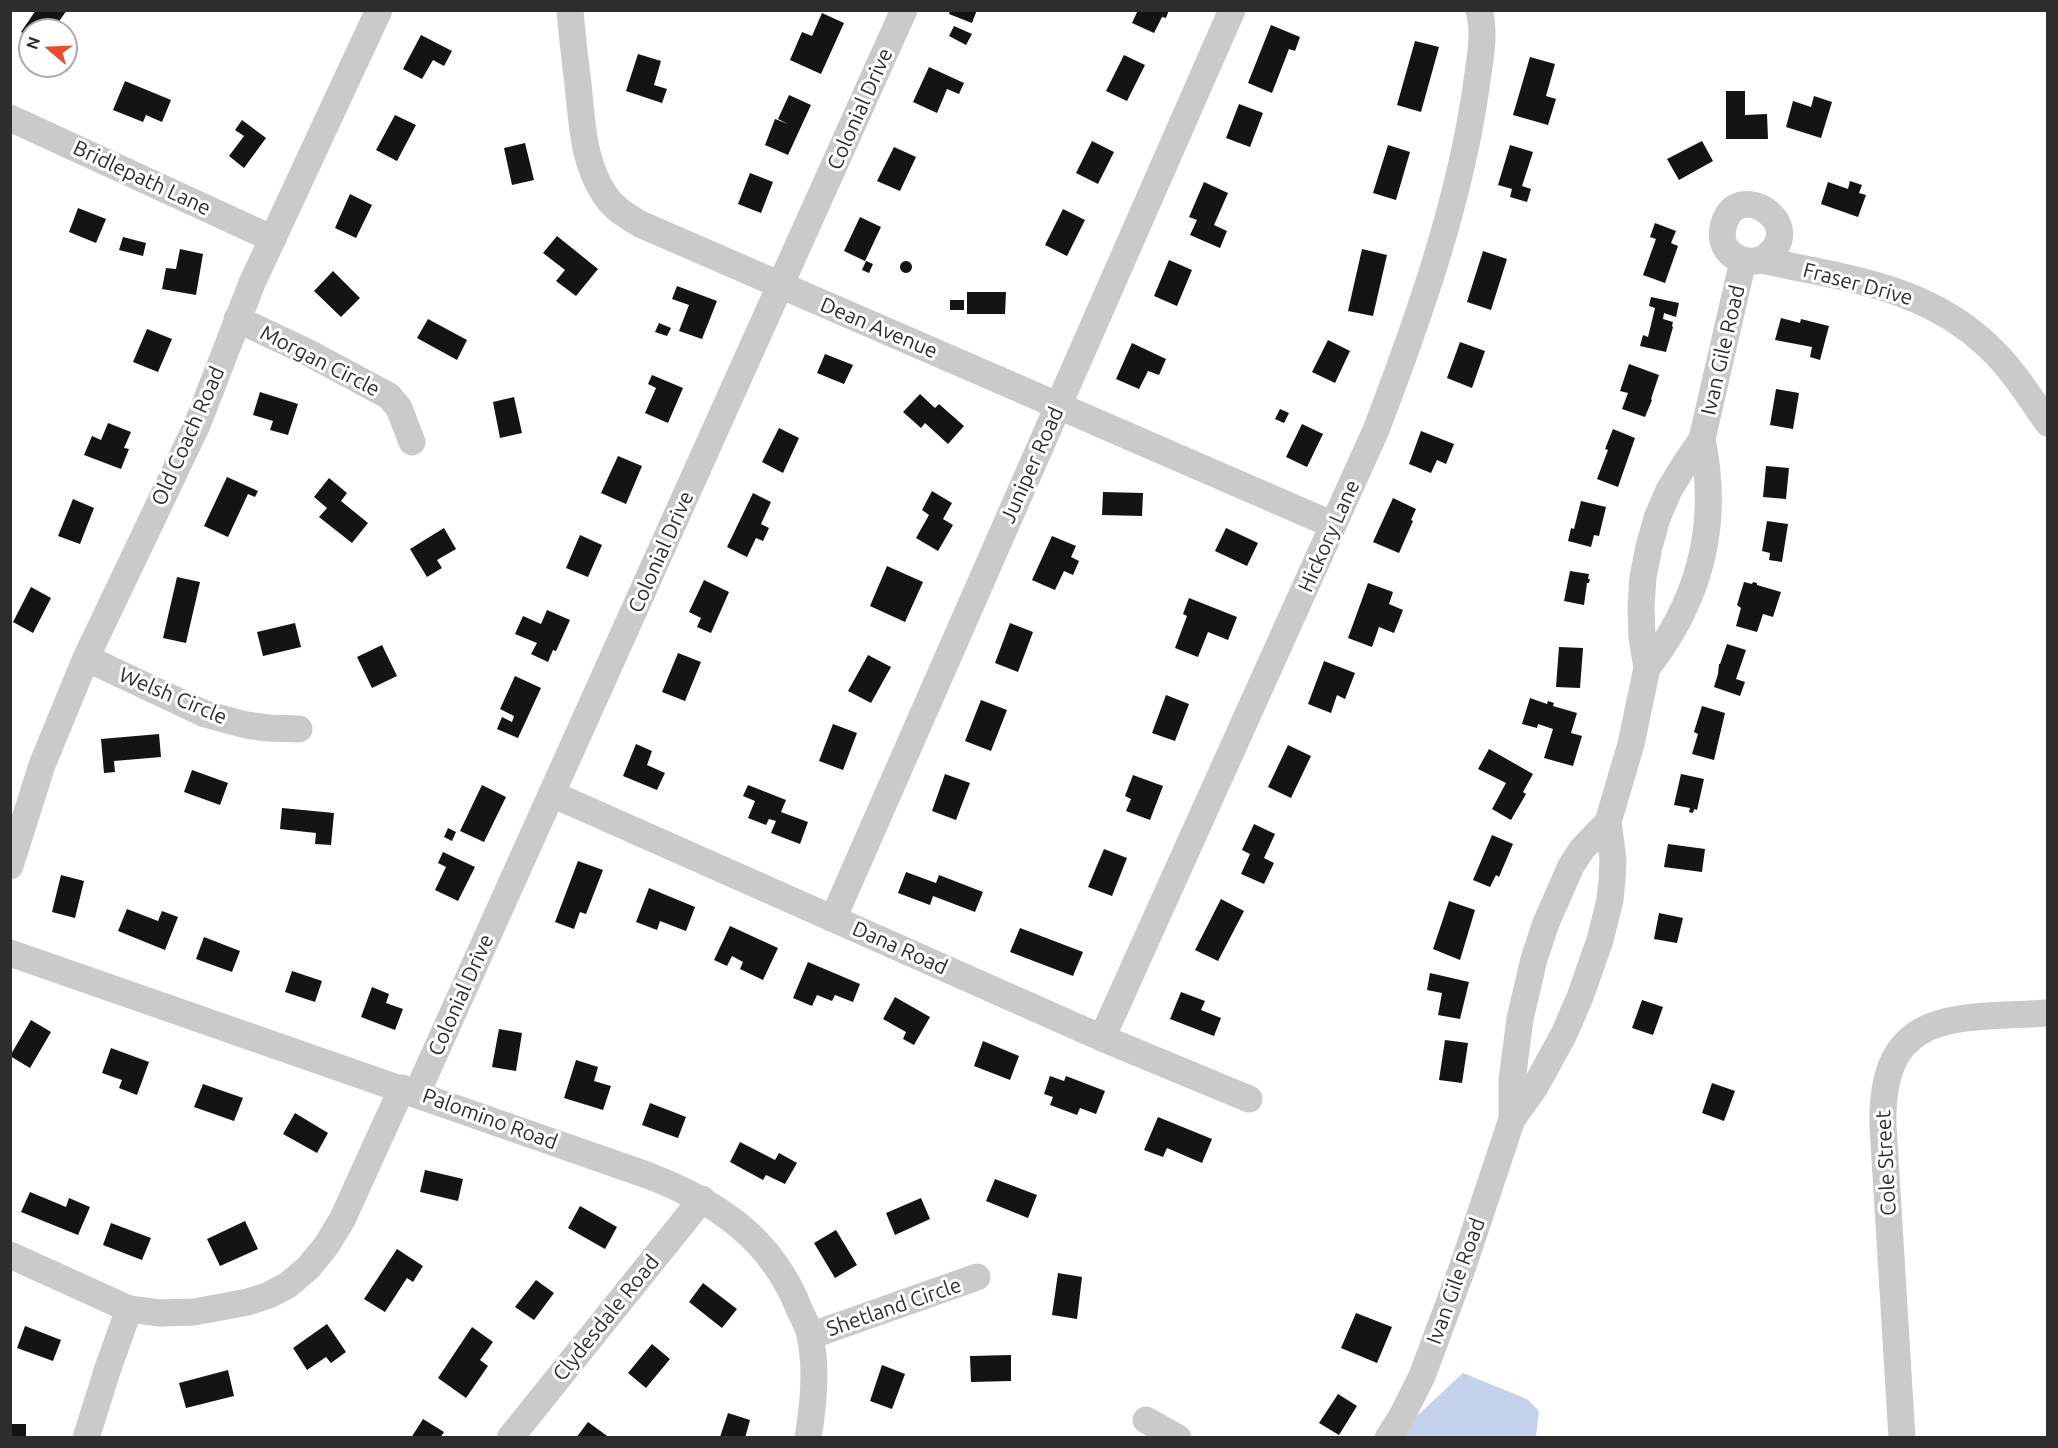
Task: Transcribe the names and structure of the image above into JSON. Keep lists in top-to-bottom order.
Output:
{
  "streets": {
    "street": [
      "Colonial Drive",
      "Bridlepath Lane",
      "Fraser Drive",
      "Dean Avenue",
      "Ivan Gile Road",
      "Morgan Circle",
      "Old Coach Road",
      "Juniper Road",
      "Hickory Lane",
      "Welsh Circle",
      "Dana Road",
      "Palomino Road",
      "Cole Street",
      "Shetland Circle",
      "Clydesdale Road"
    ]
  },
  "crossings": [
    ["Colonial Drive", "Dean Avenue"],
    ["Colonial Drive", "Dana Road"],
    ["Colonial Drive", "Palomino Road"],
    ["Bridlepath Lane", "Old Coach Road"],
    ["Fraser Drive", "Ivan Gile Road"],
    ["Dean Avenue", "Juniper Road"],
    ["Dean Avenue", "Hickory Lane"],
    ["Morgan Circle", "Old Coach Road"],
    ["Old Coach Road", "Welsh Circle"],
    ["Juniper Road", "Dana Road"],
    ["Hickory Lane", "Dana Road"],
    ["Palomino Road", "Shetland Circle"],
    ["Palomino Road", "Clydesdale Road"]
  ],
  "north": "left"
}
